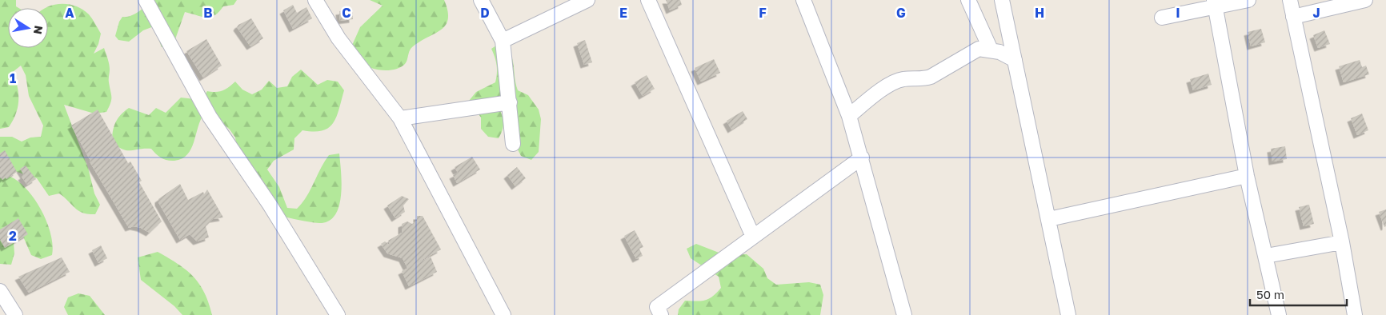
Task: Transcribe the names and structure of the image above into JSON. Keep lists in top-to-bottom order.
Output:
{
  "scale_bar": "50 m",
  "north": "right",
  "grid": {
    "columns": [
      "A",
      "B",
      "C",
      "D",
      "E",
      "F",
      "G",
      "H",
      "I",
      "J"
    ],
    "rows": ["1", "2"]
  }
}
